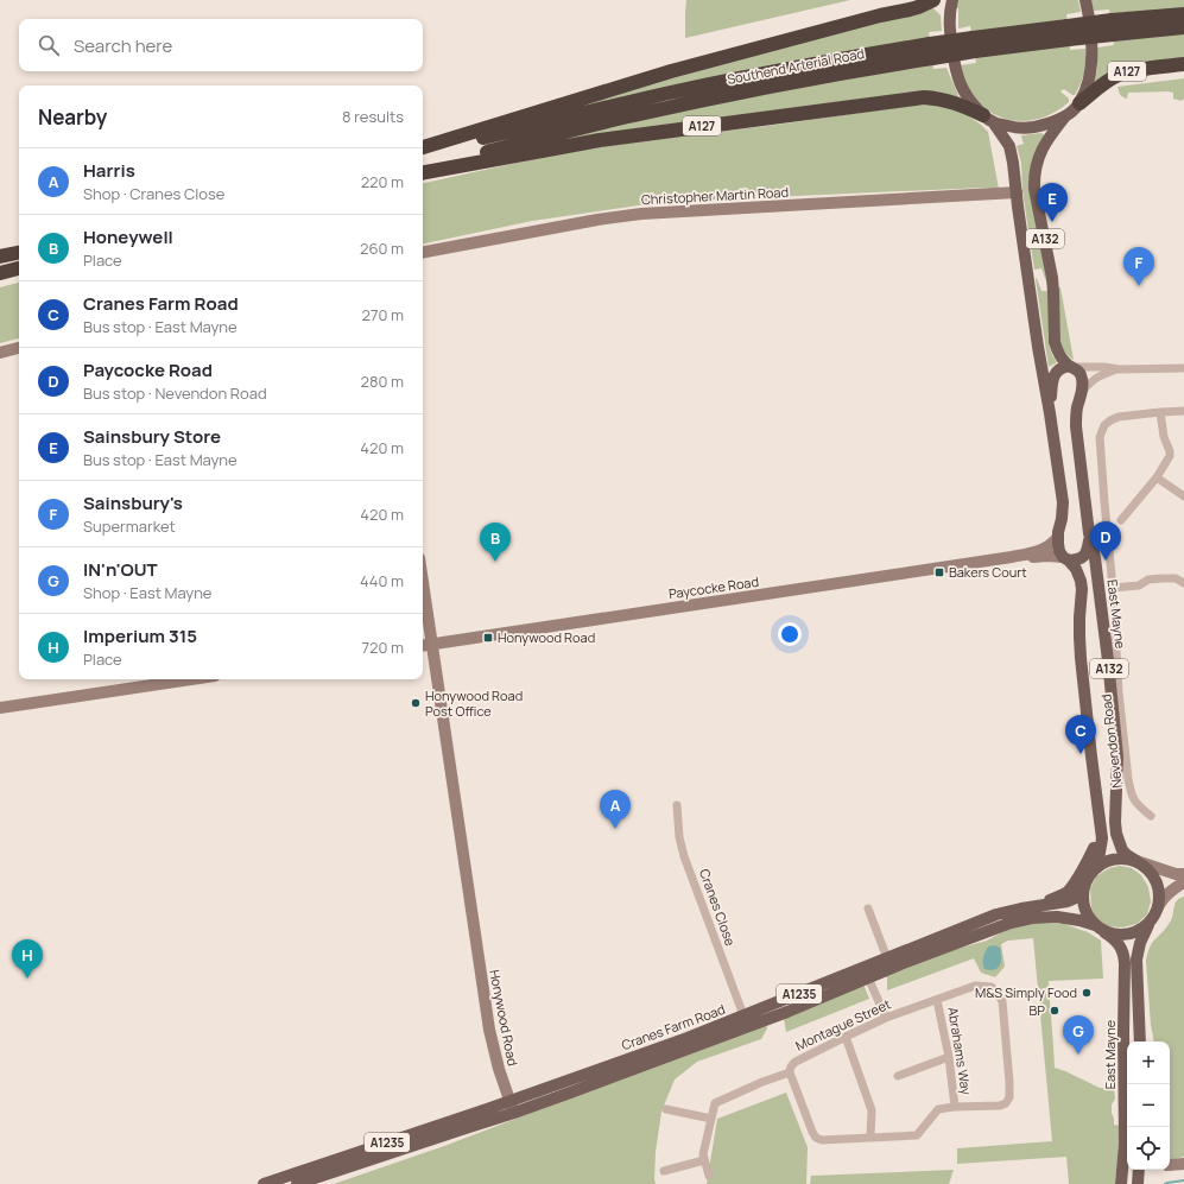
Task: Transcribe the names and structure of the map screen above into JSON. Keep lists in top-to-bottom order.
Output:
{
  "streets": {
    "highway": ["Southend Arterial Road", "A127"],
    "main road": [
      "A132",
      "East Mayne",
      "A1235",
      "Cranes Farm Road"
    ],
    "street": [
      "Christopher Martin Road",
      "Paycocke Road",
      "Nevendon Road",
      "Cranes Close",
      "Honywood Road",
      "Montague Street",
      "Abrahams Way"
    ]
  },
  "crossings": [
    ["A127", "A132"],
    ["Christopher Martin Road", "A132"],
    ["A132", "Paycocke Road"],
    ["A132", "East Mayne"],
    ["A132", "Cranes Farm Road"],
    ["Paycocke Road", "East Mayne"],
    ["Paycocke Road", "Honywood Road"],
    ["East Mayne", "Cranes Farm Road"],
    ["Cranes Close", "Cranes Farm Road"],
    ["Honywood Road", "Cranes Farm Road"],
    ["Montague Street", "Abrahams Way"]
  ],
  "places": {
    "transit": ["Bakers Court", "Honywood Road"],
    "other": ["Honywood Road Post Office", "M&S Simply Food", "BP"]
  },
  "page": {
    "search": "Search here",
    "heading": ["Nearby", "8 results"],
    "list": [
      {
        "mark": "A",
        "name": "Harris",
        "note": "Shop · Cranes Close",
        "value": "220 m"
      },
      {
        "mark": "B",
        "name": "Honeywell",
        "note": "Place",
        "value": "260 m"
      },
      {
        "mark": "C",
        "name": "Cranes Farm Road",
        "note": "Bus stop · East Mayne",
        "value": "270 m"
      },
      {
        "mark": "D",
        "name": "Paycocke Road",
        "note": "Bus stop · Nevendon Road",
        "value": "280 m"
      },
      {
        "mark": "E",
        "name": "Sainsbury Store",
        "note": "Bus stop · East Mayne",
        "value": "420 m"
      },
      {
        "mark": "F",
        "name": "Sainsbury's",
        "note": "Supermarket",
        "value": "420 m"
      },
      {
        "mark": "G",
        "name": "IN'n'OUT",
        "note": "Shop · East Mayne",
        "value": "440 m"
      },
      {
        "mark": "H",
        "name": "Imperium 315",
        "note": "Place",
        "value": "720 m"
      }
    ],
    "pins": [
      "E",
      "F",
      "D",
      "B",
      "C",
      "A",
      "H",
      "G"
    ],
    "map_buttons": ["+", "−"]
  }
}
